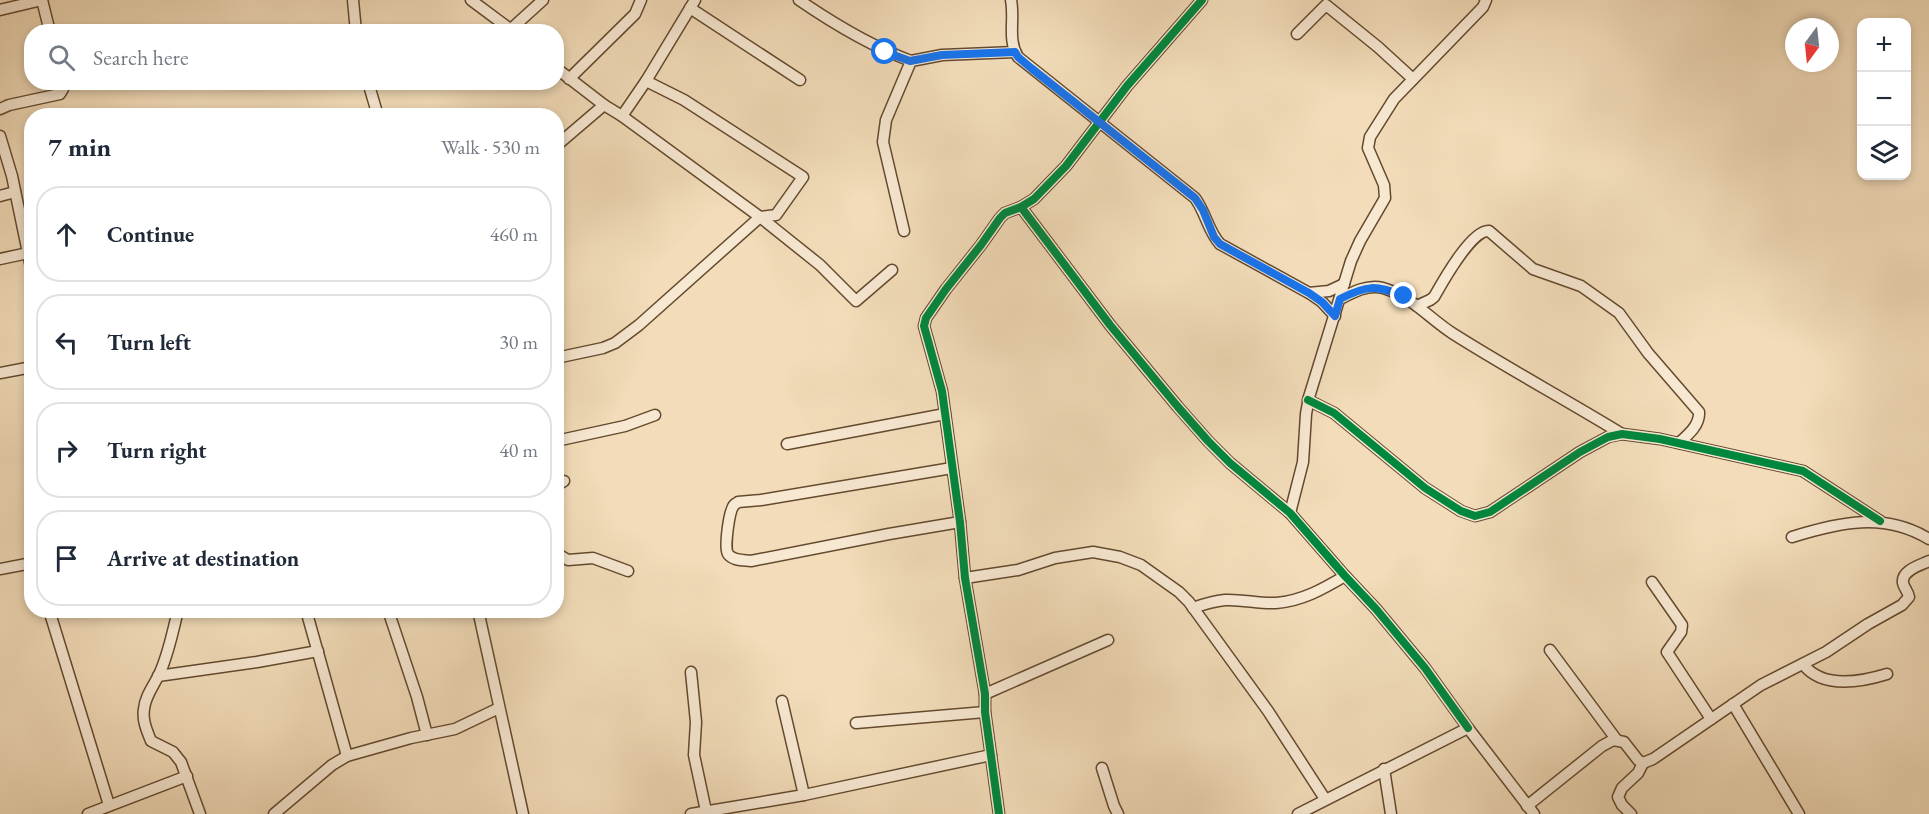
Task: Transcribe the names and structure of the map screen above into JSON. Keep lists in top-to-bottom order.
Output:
{
  "north": "bottom",
  "page": {
    "map_buttons": ["+", "−"],
    "search": "Search here",
    "heading": ["7 min", "Walk · 530 m"],
    "list": [
      ["Continue", "460 m"],
      ["Turn left", "30 m"],
      ["Turn right", "40 m"],
      "Arrive at destination"
    ]
  }
}
